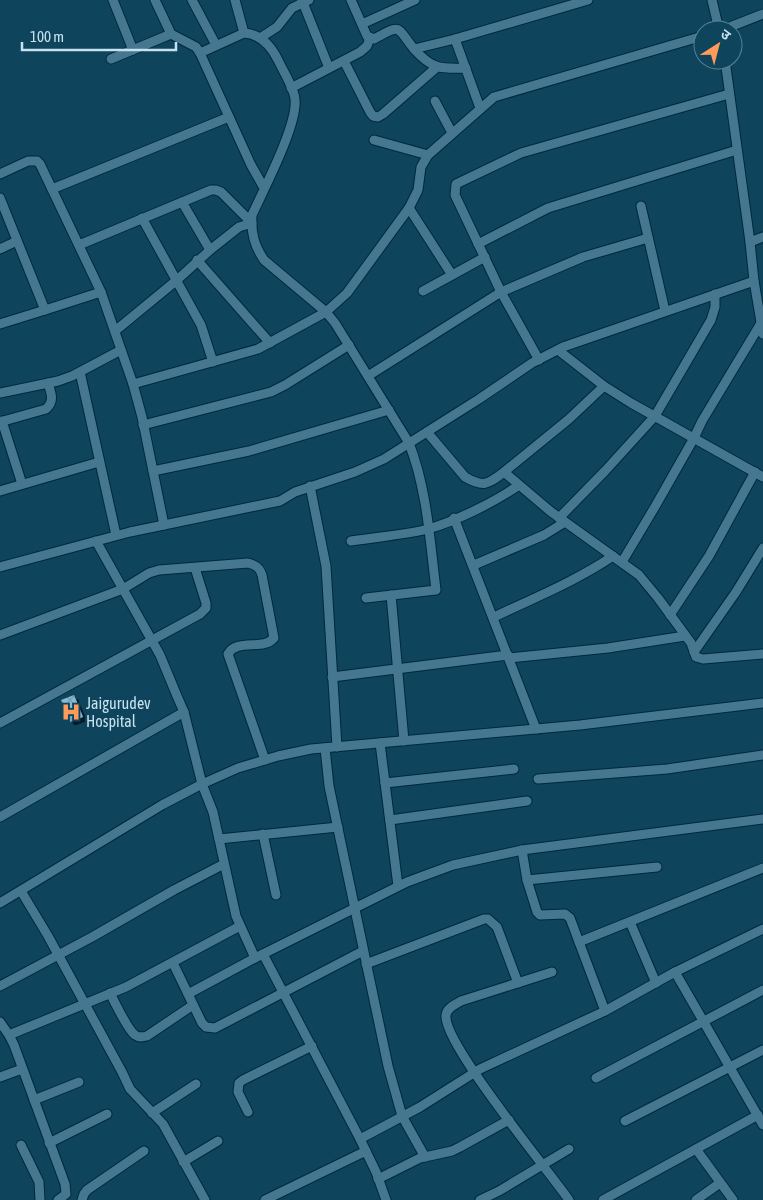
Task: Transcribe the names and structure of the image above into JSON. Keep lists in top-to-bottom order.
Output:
{
  "places": {
    "hospital": ["Jaigurudev Hospital"]
  },
  "scale_bar": "100 m",
  "north": "top right"
}
